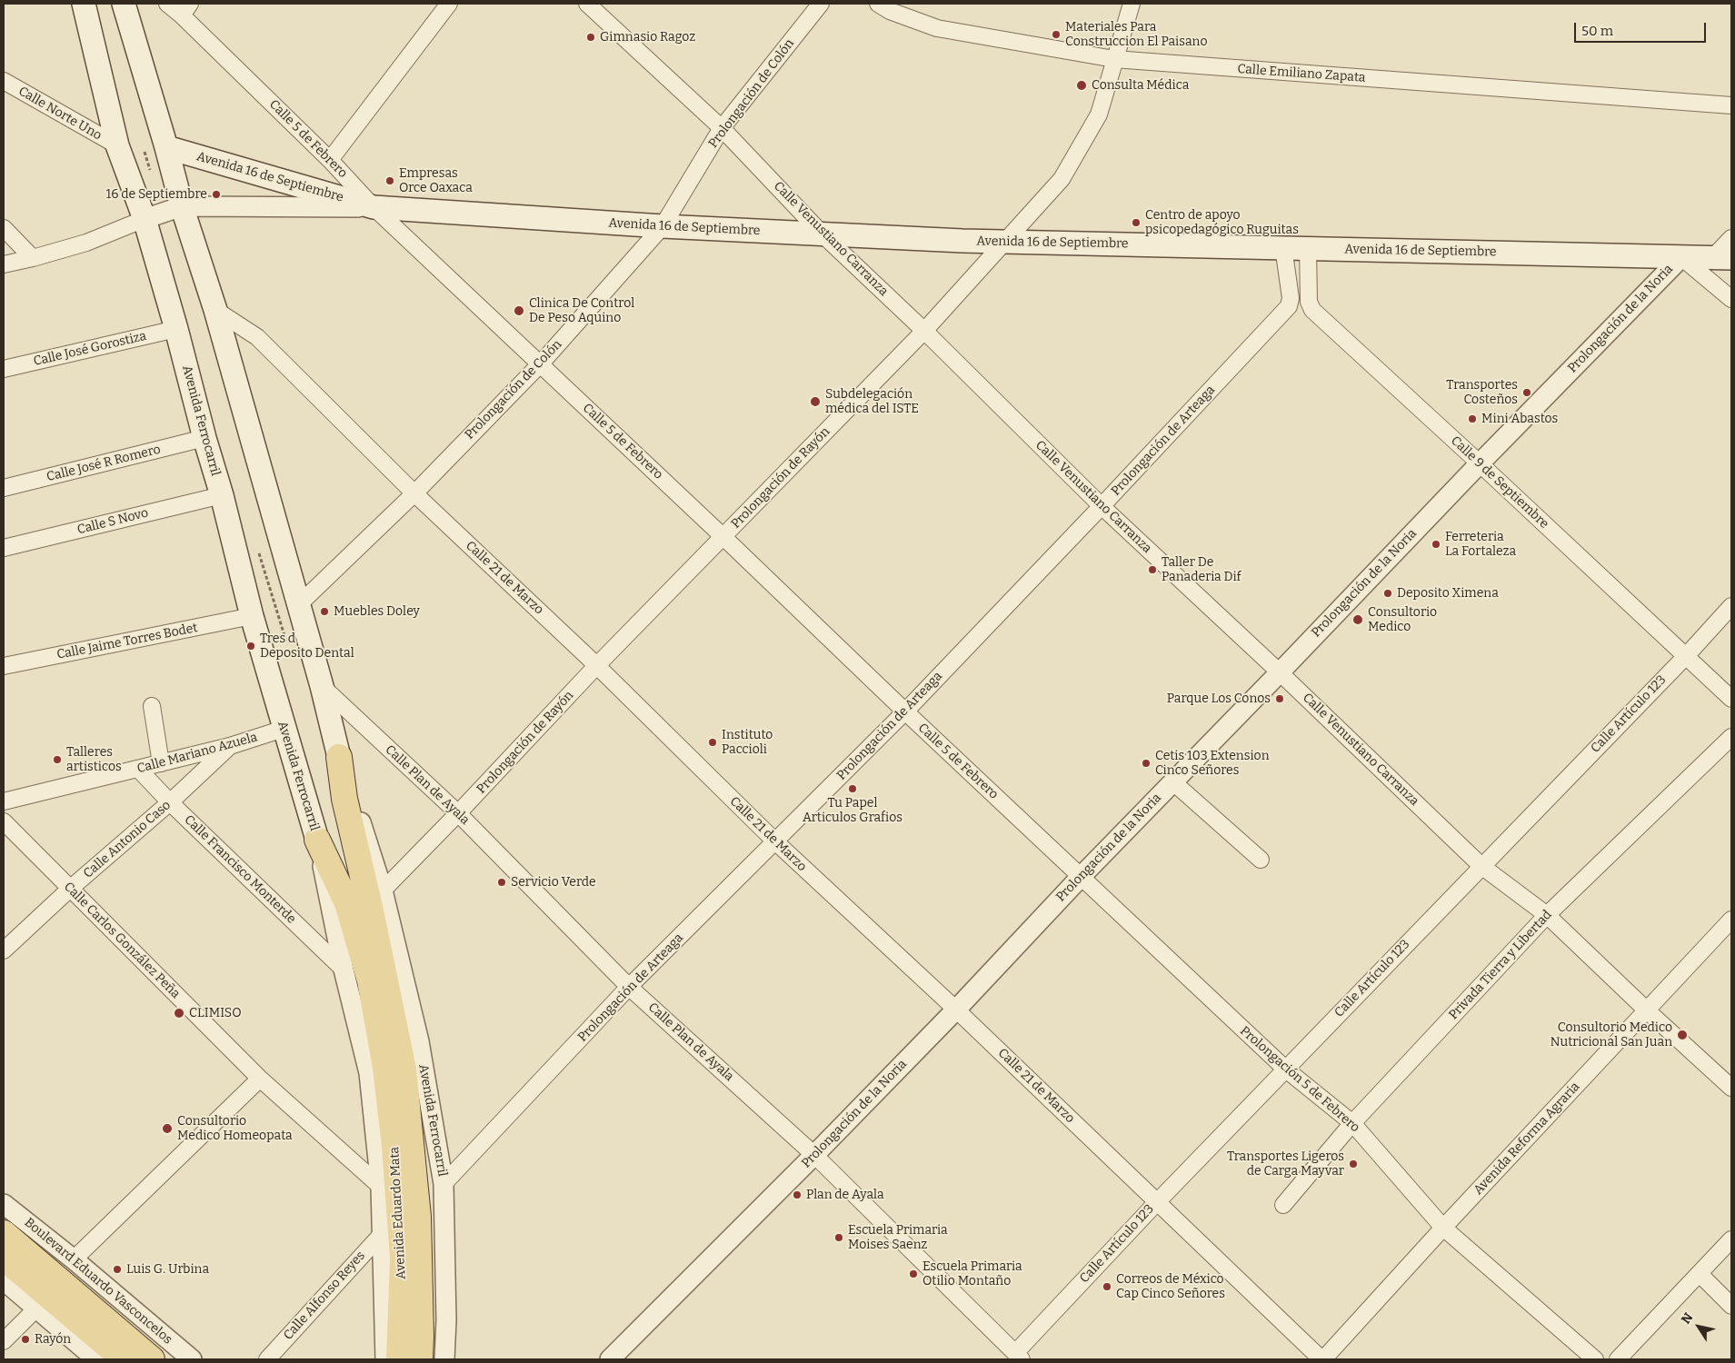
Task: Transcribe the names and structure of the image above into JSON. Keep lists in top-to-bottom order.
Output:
{
  "streets": {
    "main road": ["Avenida 16 de Septiembre", "Avenida Ferrocarril", "Avenida Eduardo Mata"],
    "street": [
      "Calle Emiliano Zapata",
      "Prolongación de Colón",
      "Calle Norte Uno",
      "Calle 5 de Febrero",
      "Calle Venustiano Carranza",
      "Prolongación de la Noria",
      "Calle José Gorostiza",
      "Prolongación de Arteaga",
      "Calle José R Romero",
      "Prolongación de Rayón",
      "Calle 9 de Septiembre",
      "Calle S Novo",
      "Calle 21 de Marzo",
      "Calle Jaime Torres Bodet",
      "Calle Artículo 123",
      "Calle Mariano Azuela",
      "Calle Plan de Ayala",
      "Calle Antonio Caso",
      "Calle Francisco Monterde",
      "Calle Carlos González Peña",
      "Privada Tierra y Libertad",
      "Prolongación 5 de Febrero",
      "Avenida Reforma Agraria",
      "Boulevard Eduardo Vasconcelos",
      "Calle Alfonso Reyes"
    ]
  },
  "crossings": [
    ["Calle Emiliano Zapata", "Prolongación de Rayón"],
    ["Prolongación de Colón", "Calle 5 de Febrero"],
    ["Prolongación de Colón", "Avenida 16 de Septiembre"],
    ["Prolongación de Colón", "Calle Venustiano Carranza"],
    ["Prolongación de Colón", "Avenida Ferrocarril"],
    ["Prolongación de Colón", "Calle 21 de Marzo"],
    ["Calle Norte Uno", "Avenida Ferrocarril"],
    ["Calle 5 de Febrero", "Avenida 16 de Septiembre"],
    ["Calle 5 de Febrero", "Prolongación de la Noria"],
    ["Calle 5 de Febrero", "Prolongación de Arteaga"],
    ["Calle 5 de Febrero", "Prolongación de Rayón"],
    ["Calle 5 de Febrero", "Prolongación 5 de Febrero"],
    ["Avenida 16 de Septiembre", "Calle Venustiano Carranza"],
    ["Avenida 16 de Septiembre", "Prolongación de la Noria"],
    ["Avenida 16 de Septiembre", "Avenida Ferrocarril"],
    ["Avenida 16 de Septiembre", "Prolongación de Arteaga"],
    ["Avenida 16 de Septiembre", "Prolongación de Rayón"],
    ["Avenida 16 de Septiembre", "Calle 9 de Septiembre"],
    ["Calle Venustiano Carranza", "Prolongación de la Noria"],
    ["Calle Venustiano Carranza", "Prolongación de Arteaga"],
    ["Calle Venustiano Carranza", "Prolongación de Rayón"],
    ["Calle Venustiano Carranza", "Calle Artículo 123"],
    ["Calle Venustiano Carranza", "Privada Tierra y Libertad"],
    ["Calle Venustiano Carranza", "Avenida Reforma Agraria"],
    ["Prolongación de la Noria", "Calle 9 de Septiembre"],
    ["Prolongación de la Noria", "Calle 21 de Marzo"],
    ["Prolongación de la Noria", "Calle Plan de Ayala"],
    ["Prolongación de la Noria", "Prolongación 5 de Febrero"],
    ["Calle José Gorostiza", "Avenida Ferrocarril"],
    ["Avenida Ferrocarril", "Prolongación de Arteaga"],
    ["Avenida Ferrocarril", "Calle José R Romero"],
    ["Avenida Ferrocarril", "Prolongación de Rayón"],
    ["Avenida Ferrocarril", "Calle S Novo"],
    ["Avenida Ferrocarril", "Calle 21 de Marzo"],
    ["Avenida Ferrocarril", "Calle Jaime Torres Bodet"],
    ["Avenida Ferrocarril", "Calle Mariano Azuela"],
    ["Avenida Ferrocarril", "Calle Plan de Ayala"],
    ["Avenida Ferrocarril", "Calle Francisco Monterde"],
    ["Avenida Ferrocarril", "Calle Carlos González Peña"],
    ["Avenida Ferrocarril", "Avenida Eduardo Mata"],
    ["Avenida Ferrocarril", "Calle Alfonso Reyes"],
    ["Prolongación de Arteaga", "Calle 21 de Marzo"],
    ["Prolongación de Arteaga", "Calle Plan de Ayala"],
    ["Prolongación de Rayón", "Calle 21 de Marzo"],
    ["Prolongación de Rayón", "Calle Plan de Ayala"],
    ["Calle 9 de Septiembre", "Calle Artículo 123"],
    ["Calle 21 de Marzo", "Calle Artículo 123"],
    ["Calle 21 de Marzo", "Avenida Reforma Agraria"],
    ["Calle Artículo 123", "Calle Plan de Ayala"],
    ["Calle Artículo 123", "Prolongación 5 de Febrero"],
    ["Calle Mariano Azuela", "Calle Antonio Caso"],
    ["Calle Mariano Azuela", "Calle Francisco Monterde"],
    ["Calle Antonio Caso", "Calle Francisco Monterde"],
    ["Calle Antonio Caso", "Calle Carlos González Peña"],
    ["Privada Tierra y Libertad", "Prolongación 5 de Febrero"],
    ["Prolongación 5 de Febrero", "Avenida Reforma Agraria"]
  ],
  "places": [
    "Materiales Para Construccion El Paisano",
    "Gimnasio Ragoz",
    "Consulta Médica",
    "Empresas Orce Oaxaca",
    "16 de Septiembre",
    "Centro de apoyo psicopedagógico Ruguitas",
    "Clinica De Control De Peso Aquino",
    "Transportes Costeños",
    "Subdelegación médica del ISTE",
    "Mini Abastos",
    "Ferreteria La Fortaleza",
    "Taller De Panaderia Dif",
    "Deposito Ximena",
    "Muebles Doley",
    "Consultorio Medico",
    "Tres d Deposito Dental",
    "Parque Los Conos",
    "Instituto Paccioli",
    "Talleres artisticos",
    "Cetis 103 Extension Cinco Señores",
    "Tu Papel Articulos Grafios",
    "Servicio Verde",
    "CLIMISO",
    "Consultorio Medico Nutricional San Juan",
    "Consultorio Medico Homeopata",
    "Transportes Ligeros de Carga Mayvar",
    "Plan de Ayala",
    "Escuela Primaria Moises Saenz",
    "Luis G. Urbina",
    "Escuela Primaria Otilio Montaño",
    "Correos de México Cap Cinco Señores",
    "Rayón"
  ],
  "scale_bar": "50 m",
  "north": "top left"
}
